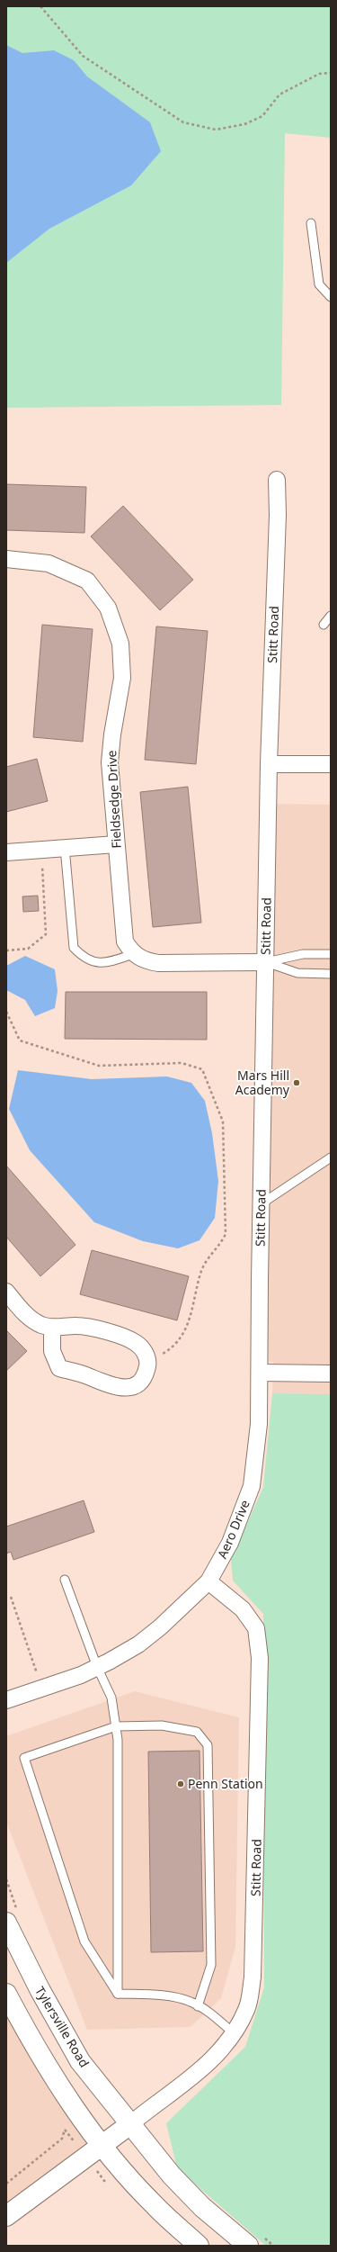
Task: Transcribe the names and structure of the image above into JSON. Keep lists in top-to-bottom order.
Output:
{
  "streets": {
    "main road": ["Tylersville Road"],
    "street": ["Stitt Road", "Fieldsedge Drive", "Aero Drive"]
  },
  "crossings": [
    ["Stitt Road", "Aero Drive"],
    ["Stitt Road", "Tylersville Road"]
  ],
  "places": ["Mars Hill Academy", "Penn Station"]
}
